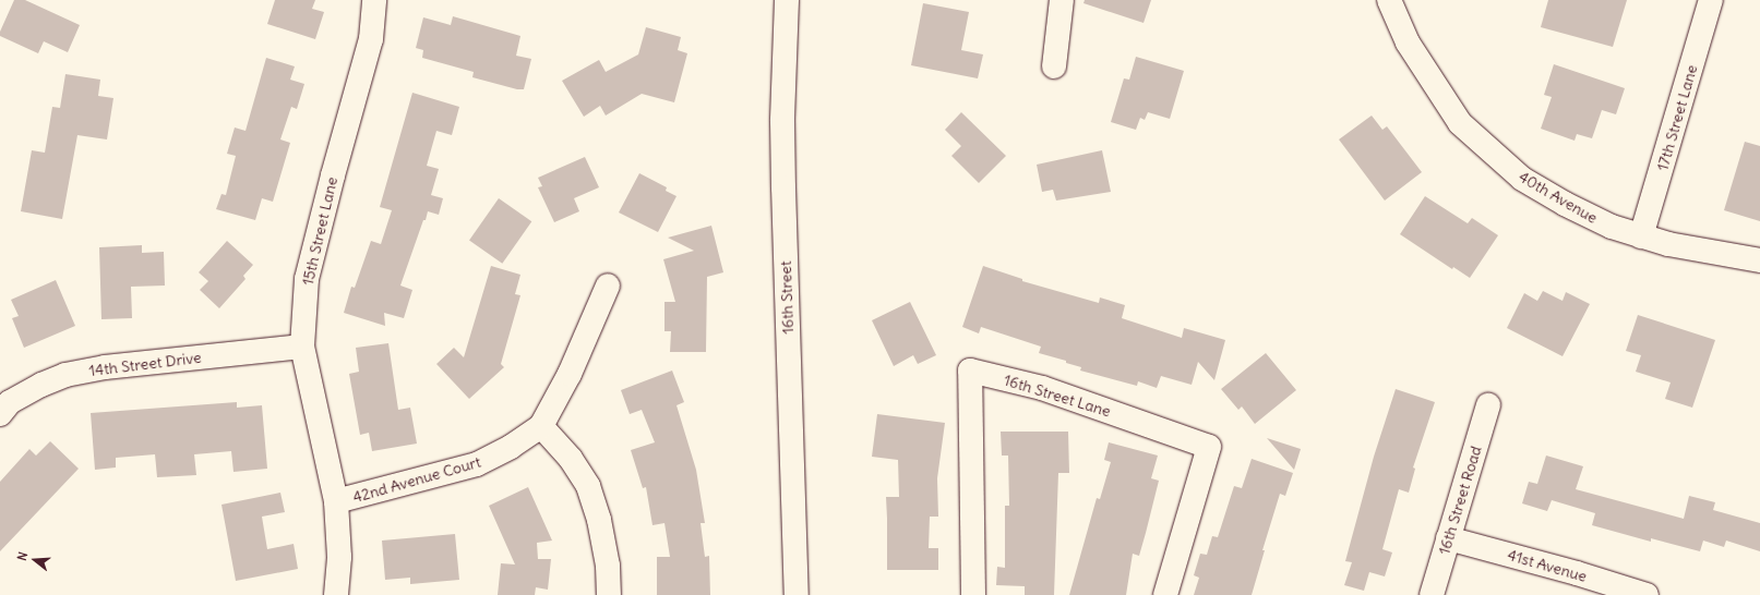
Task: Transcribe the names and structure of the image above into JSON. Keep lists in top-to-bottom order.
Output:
{
  "streets": {
    "street": [
      "17th Street Lane",
      "40th Avenue",
      "15th Street Lane",
      "16th Street",
      "14th Street Drive",
      "16th Street Lane",
      "42nd Avenue Court",
      "16th Street Road",
      "41st Avenue"
    ]
  },
  "crossings": [
    ["17th Street Lane", "40th Avenue"],
    ["15th Street Lane", "14th Street Drive"],
    ["15th Street Lane", "42nd Avenue Court"],
    ["16th Street Road", "41st Avenue"]
  ],
  "north": "left"
}
